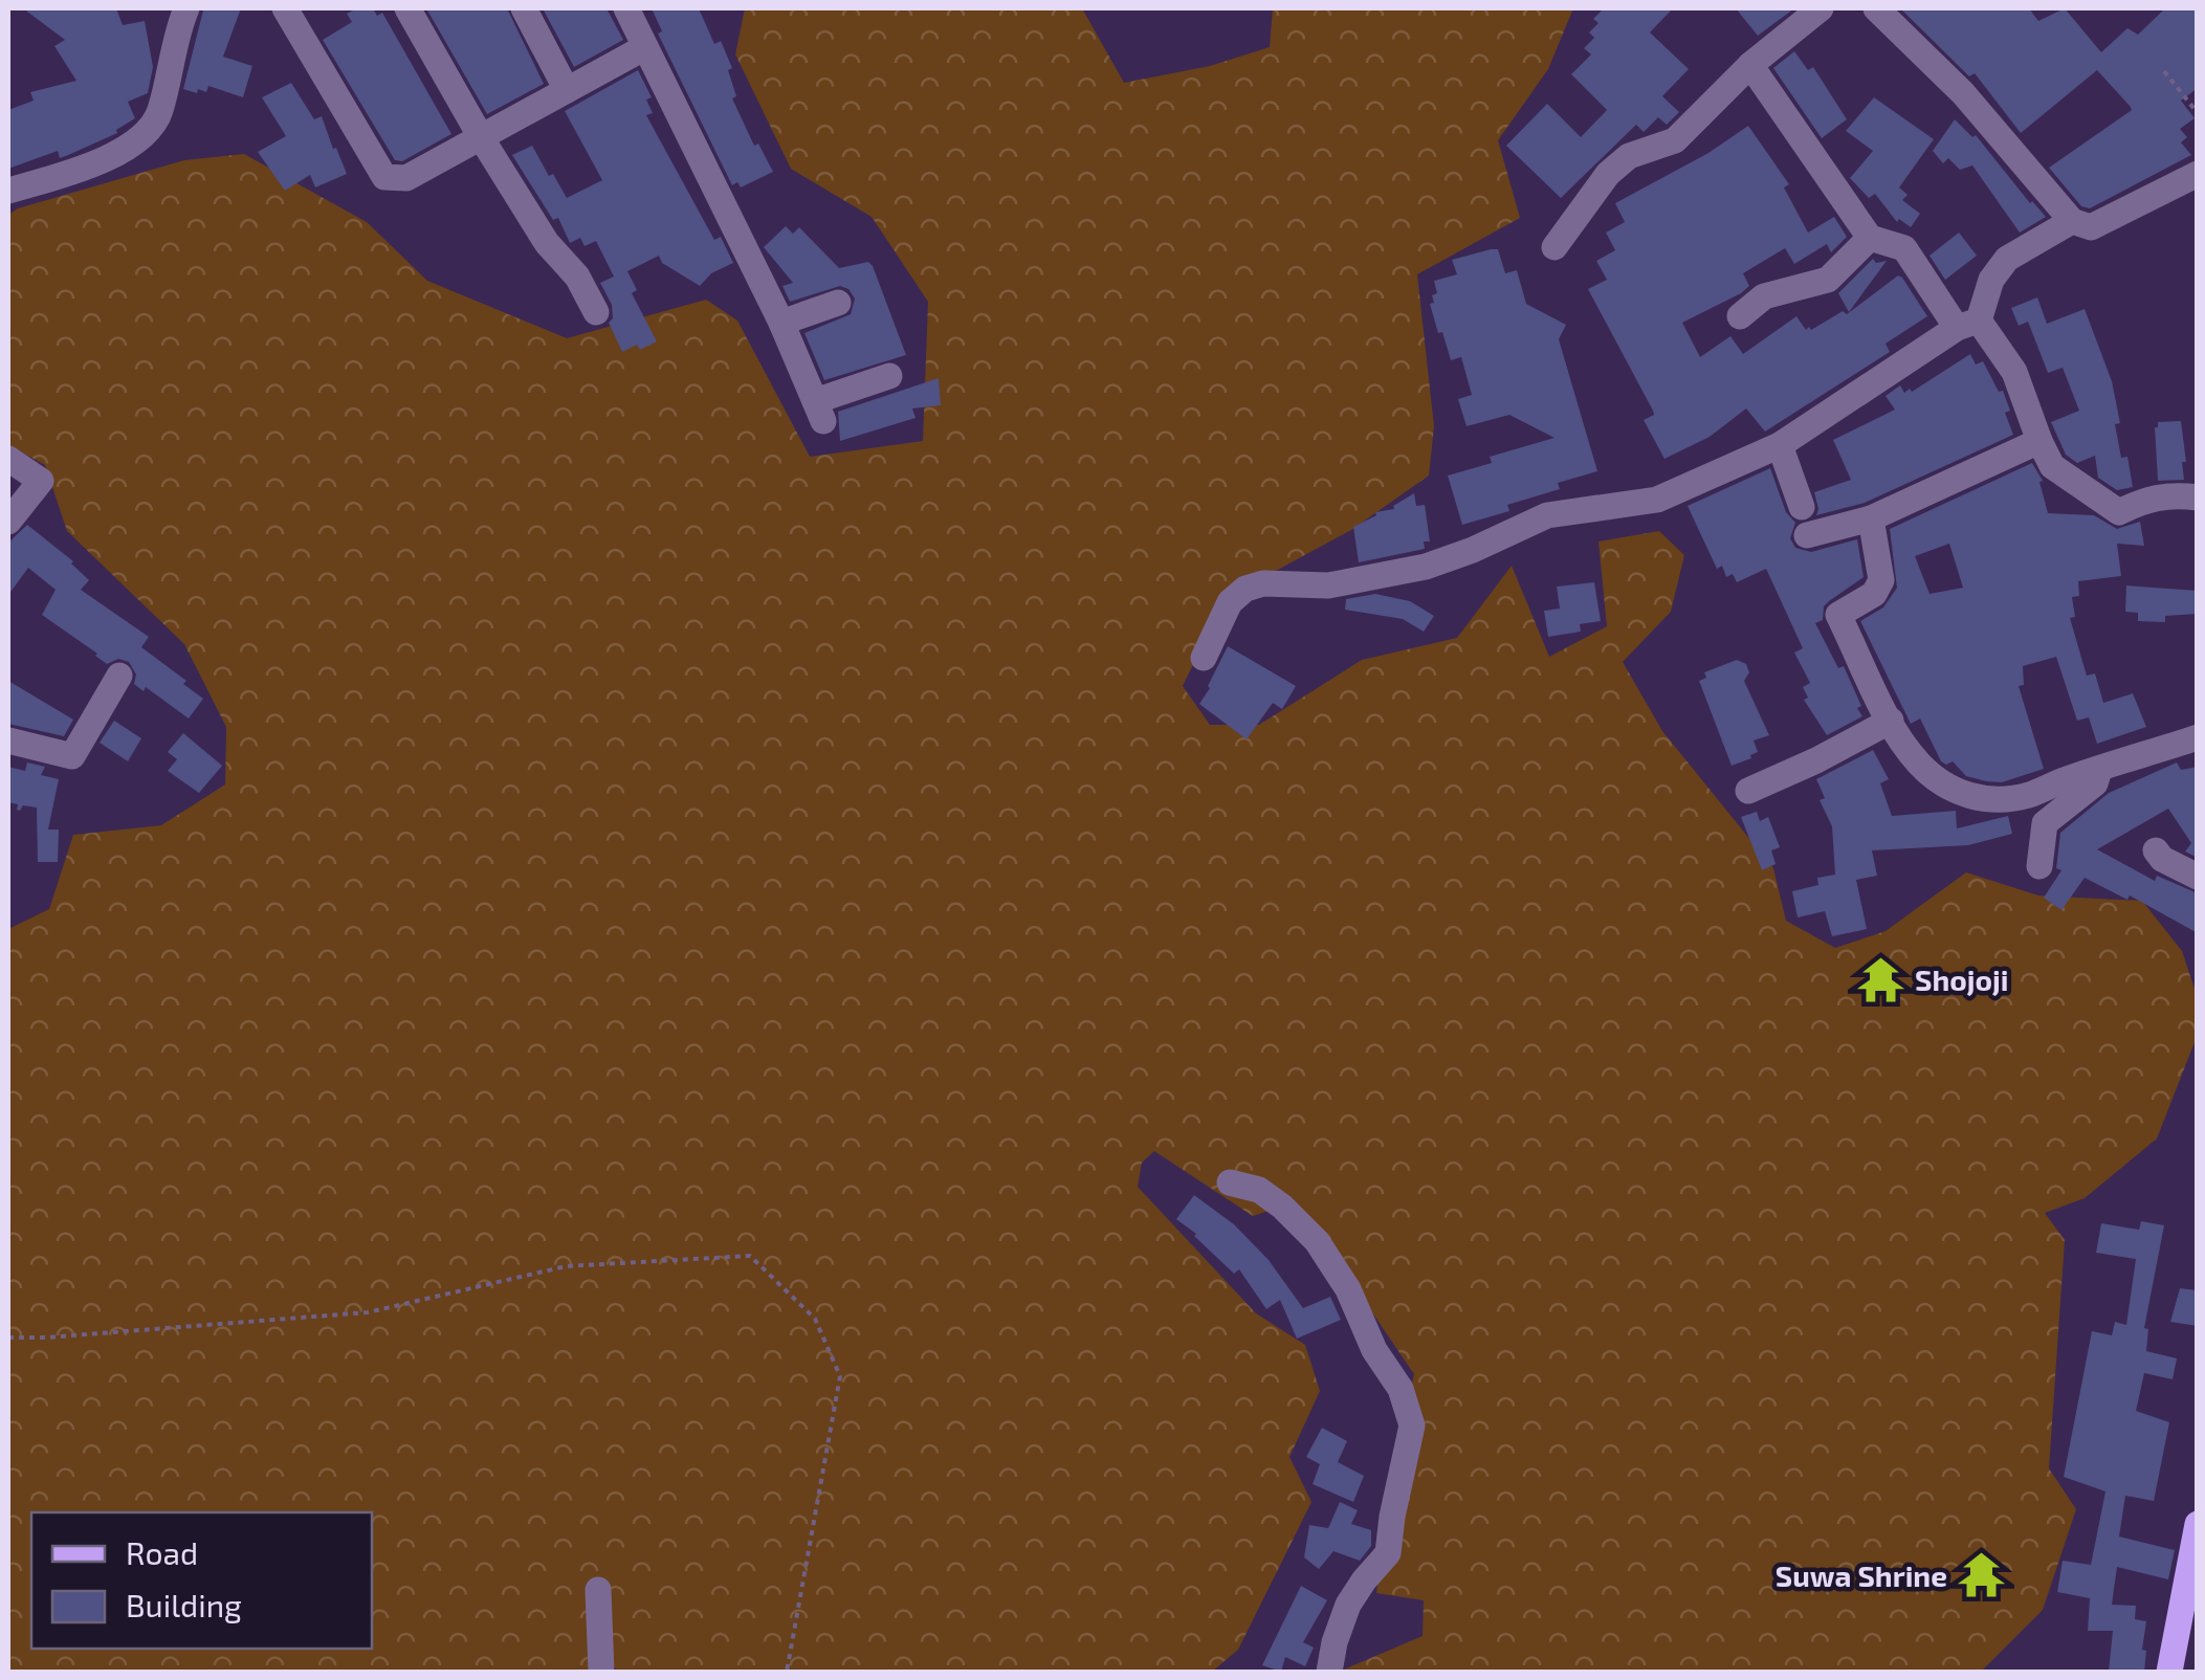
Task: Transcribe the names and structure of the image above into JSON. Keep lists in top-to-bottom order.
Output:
{
  "places": {
    "temple": ["Shojoji", "Suwa Shrine"]
  },
  "legend": ["Road", "Building"]
}
